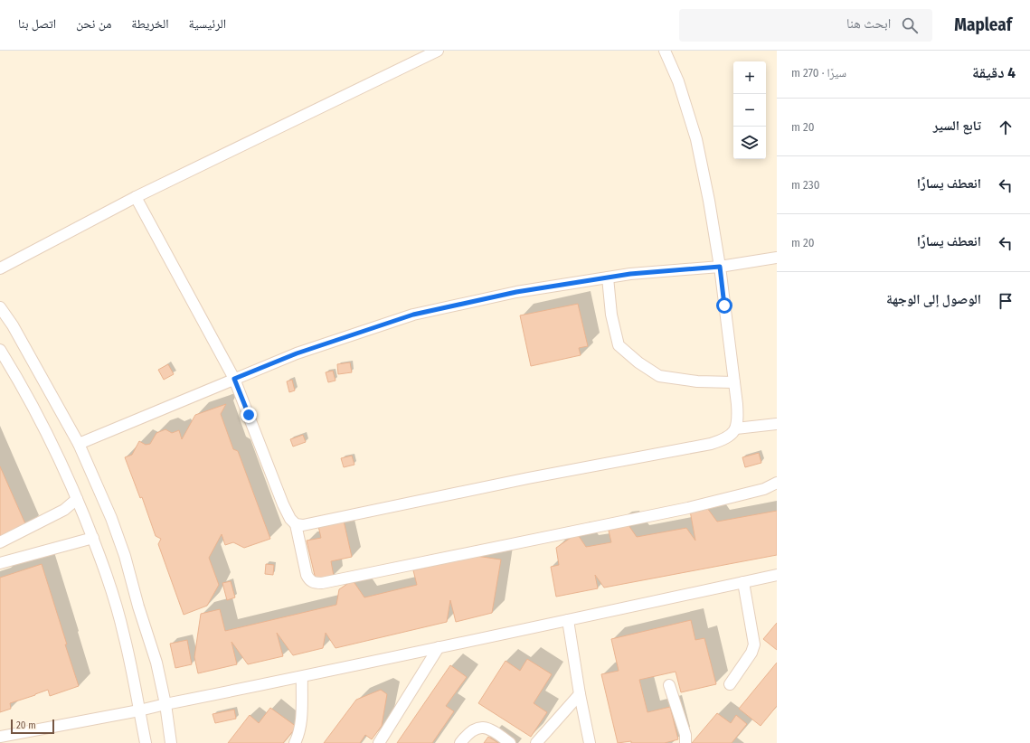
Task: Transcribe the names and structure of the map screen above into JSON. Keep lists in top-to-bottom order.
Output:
{
  "scale_bar": "20 m",
  "page": {
    "header": "Mapleaf",
    "search": "ابحث هنا",
    "nav": [
      "الرئيسية",
      "الخريطة",
      "من نحن",
      "اتصل بنا"
    ],
    "heading": ["4 دقيقة", "سيرًا · 270 m"],
    "map_buttons": ["+", "−"],
    "list": [
      ["تابع السير", "20 m"],
      ["انعطف يسارًا", "230 m"],
      ["انعطف يسارًا", "20 m"],
      "الوصول إلى الوجهة"
    ],
    "scale": "20 m"
  }
}
